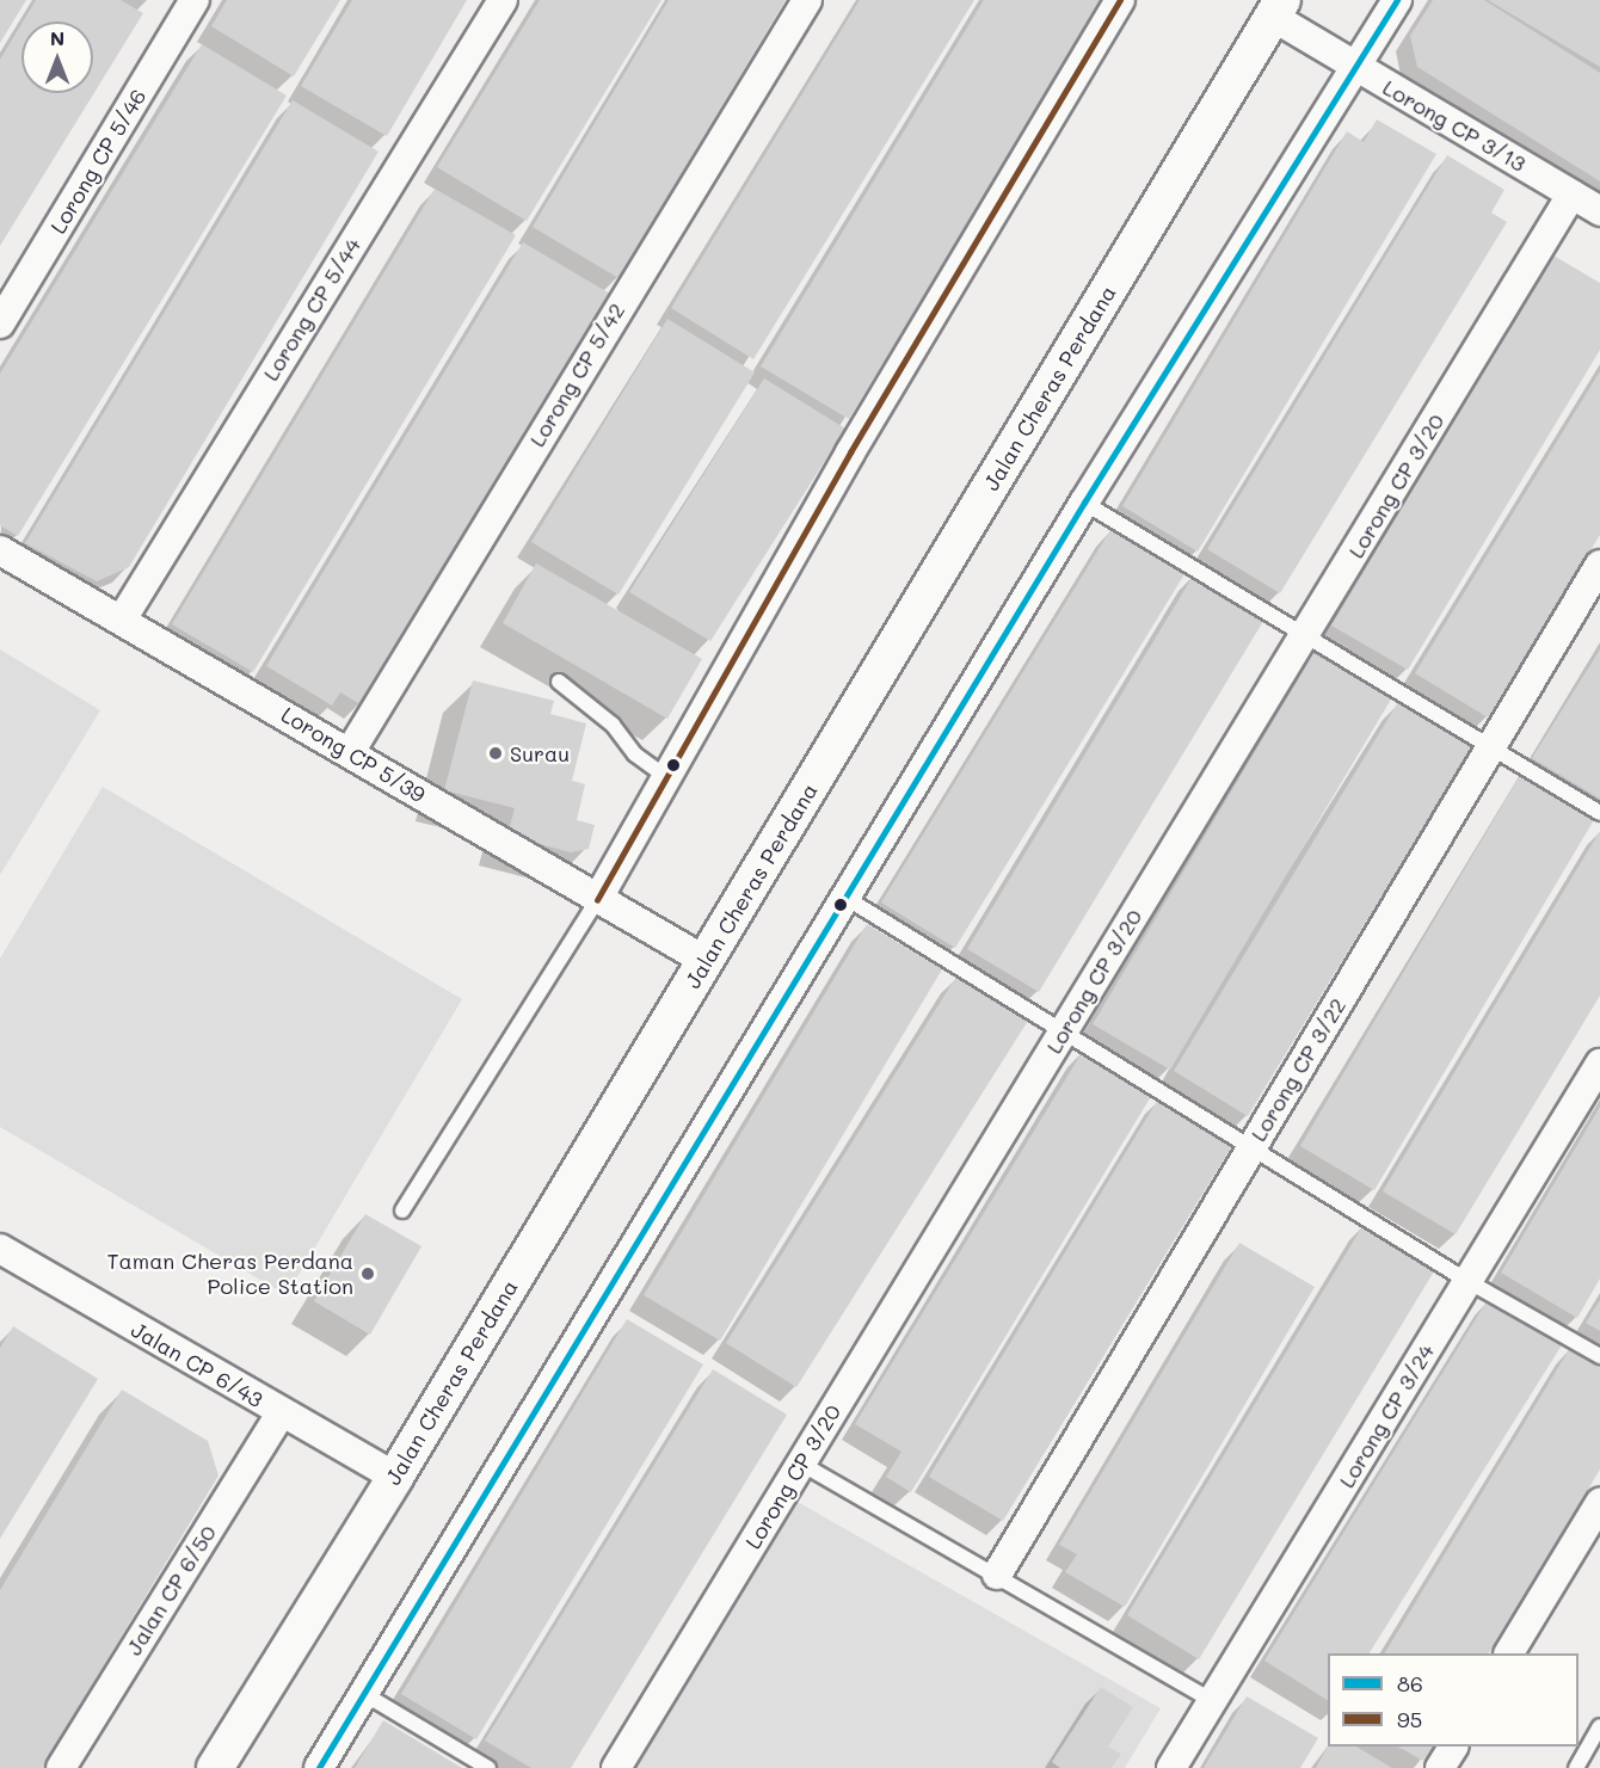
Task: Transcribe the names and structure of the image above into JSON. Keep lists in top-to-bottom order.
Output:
{
  "streets": {
    "street": [
      "Lorong CP 3/13",
      "Lorong CP 5/46",
      "Lorong CP 5/44",
      "Lorong CP 5/42",
      "Jalan Cheras Perdana",
      "Lorong CP 3/20",
      "Lorong CP 5/39",
      "Lorong CP 3/22",
      "Jalan CP 6/43",
      "Lorong CP 3/24",
      "Jalan CP 6/50"
    ]
  },
  "crossings": [
    ["Lorong CP 3/13", "Jalan Cheras Perdana"],
    ["Lorong CP 3/13", "Lorong CP 3/20"],
    ["Lorong CP 5/44", "Lorong CP 5/39"],
    ["Lorong CP 5/42", "Lorong CP 5/39"],
    ["Jalan Cheras Perdana", "Lorong CP 5/39"],
    ["Jalan Cheras Perdana", "Jalan CP 6/43"],
    ["Jalan CP 6/43", "Jalan CP 6/50"]
  ],
  "places": ["Surau", "Taman Cheras Perdana Police Station"],
  "lines": ["transit line 86", "transit line 95"],
  "legend": ["86", "95"],
  "north": "top"
}
